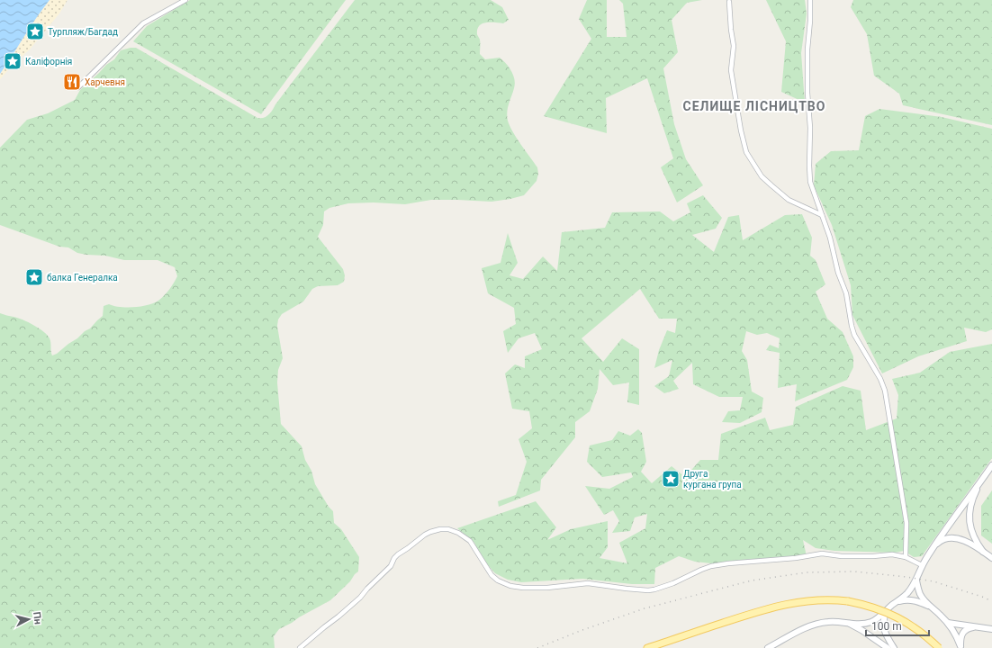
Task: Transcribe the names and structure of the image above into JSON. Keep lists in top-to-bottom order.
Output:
{
  "districts": ["СЕЛИЩЕ ЛІСНИЦТВО"],
  "places": {
    "place": [
      "Турпляж/Багдад",
      "Каліфорнія",
      "балка Генералка",
      "Друга кургана група"
    ],
    "restaurant": ["Харчевня"]
  },
  "scale_bar": "100 m",
  "north": "right"
}
